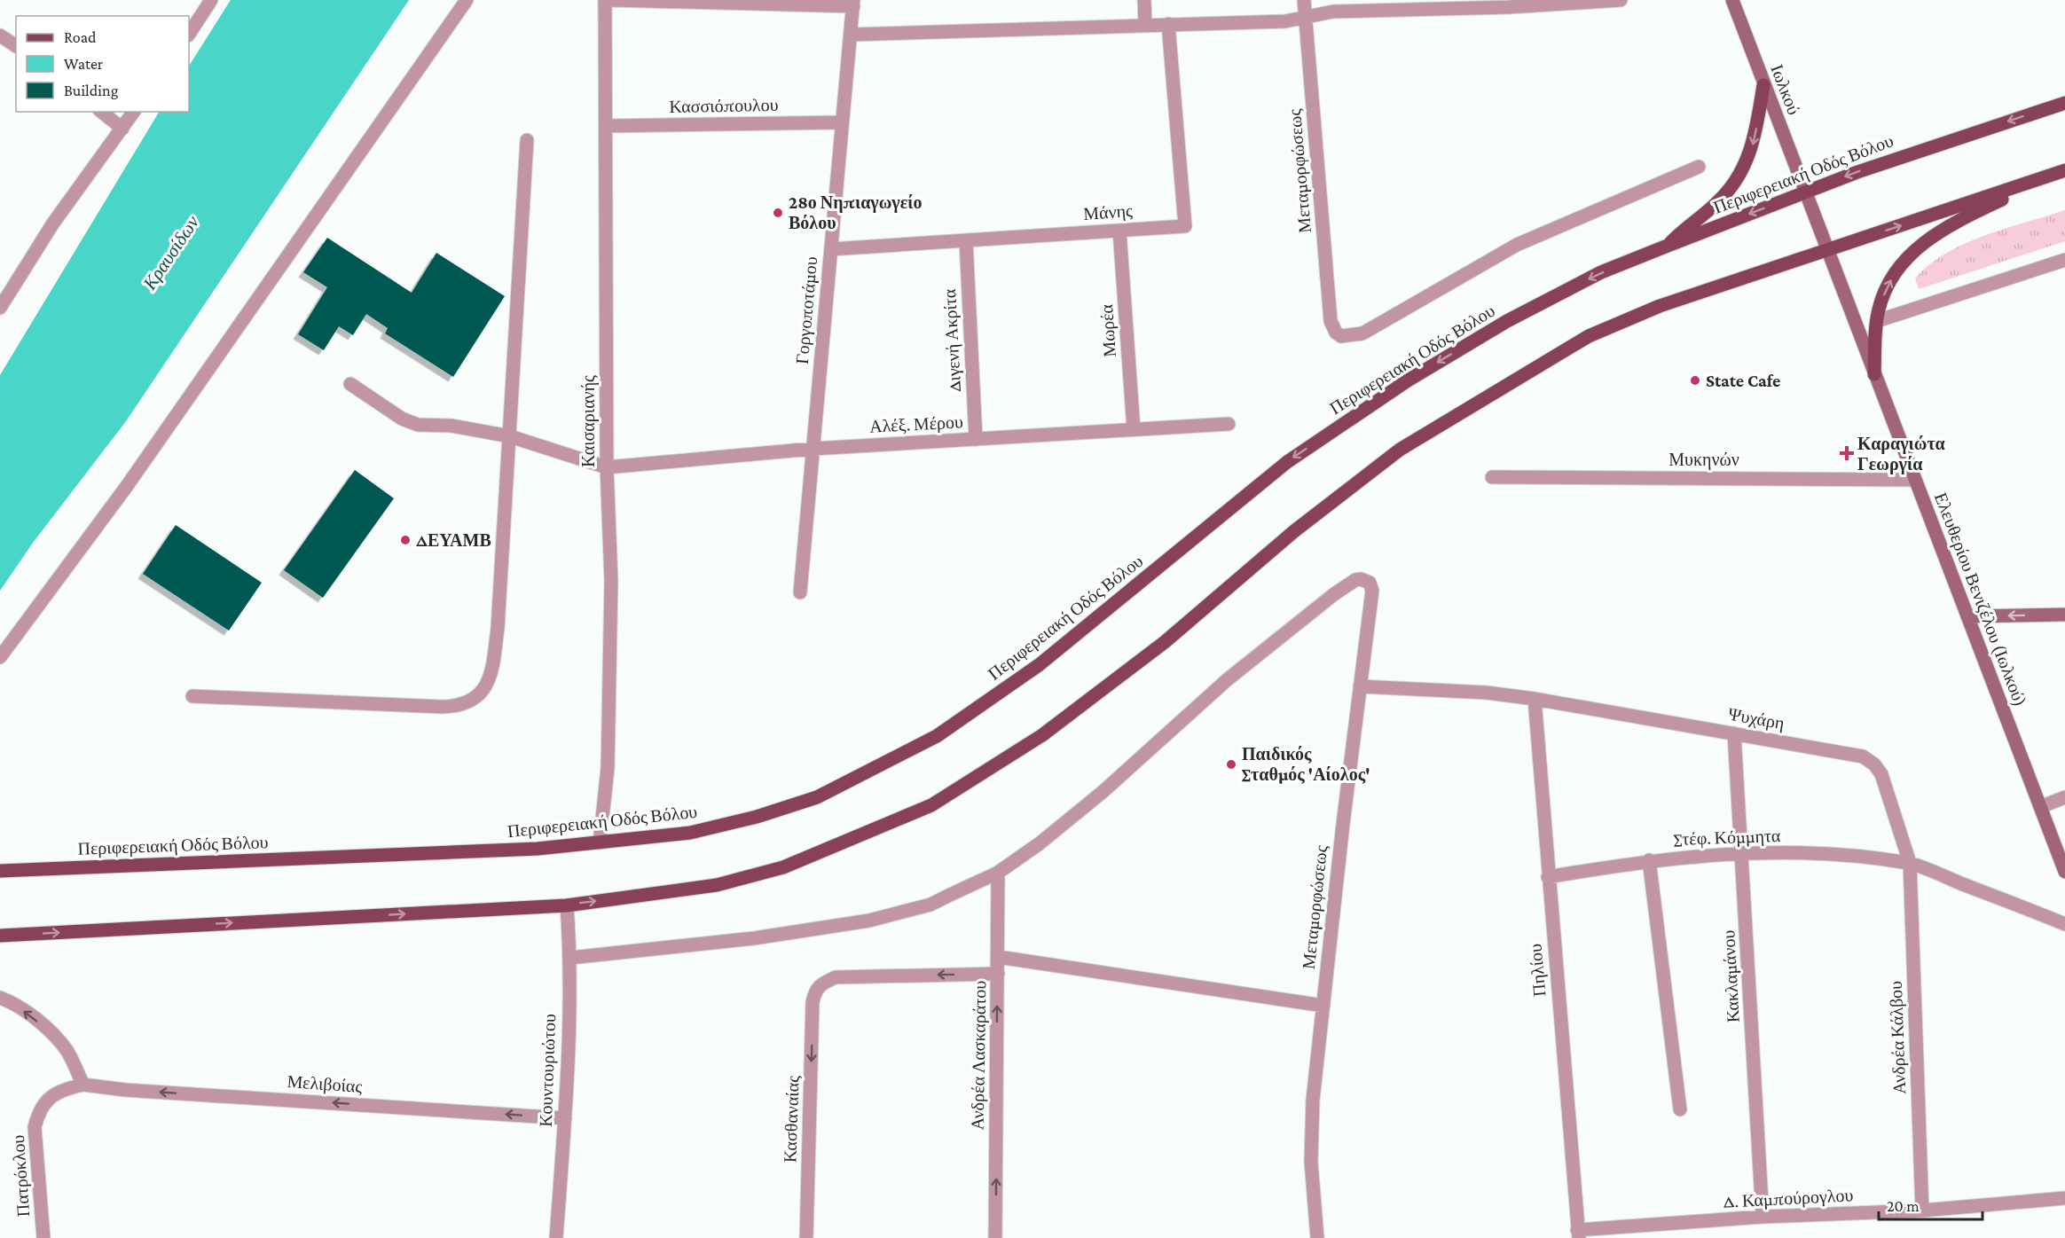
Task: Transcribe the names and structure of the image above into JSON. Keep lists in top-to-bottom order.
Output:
{
  "streets": {
    "main road": ["Ιωλκού", "Περιφερειακή Οδός Βόλου", "Ελευθερίου Βενιζέλου (Ιωλκού)"],
    "street": [
      "Κασσιόπουλου",
      "Μεταμορφώσεως",
      "Μάνης",
      "Γοργοποτάμου",
      "Μωρέα",
      "Διγενή Ακρίτα",
      "Καισαριανής",
      "Αλέξ. Μέρου",
      "Μυκηνών",
      "Ψυχάρη",
      "Στέφ. Κόμμητα",
      "Πηλίου",
      "Κακλαμάνου",
      "Ανδρέα Κάλβου",
      "Ανδρέα Λασκαράτου",
      "Κουντουριώτου",
      "Μελιβοίας",
      "Κασθαναίας",
      "Πατρόκλου",
      "Δ. Καμπούρογλου"
    ]
  },
  "crossings": [
    ["Ιωλκού", "Περιφερειακή Οδός Βόλου"],
    ["Ιωλκού", "Ελευθερίου Βενιζέλου (Ιωλκού)"],
    ["Κασσιόπουλου", "Γοργοποτάμου"],
    ["Κασσιόπουλου", "Καισαριανής"],
    ["Μεταμορφώσεως", "Ψυχάρη"],
    ["Μεταμορφώσεως", "Ανδρέα Λασκαράτου"],
    ["Περιφερειακή Οδός Βόλου", "Καισαριανής"],
    ["Περιφερειακή Οδός Βόλου", "Ελευθερίου Βενιζέλου (Ιωλκού)"],
    ["Μάνης", "Γοργοποτάμου"],
    ["Μάνης", "Μωρέα"],
    ["Μάνης", "Διγενή Ακρίτα"],
    ["Γοργοποτάμου", "Αλέξ. Μέρου"],
    ["Μωρέα", "Αλέξ. Μέρου"],
    ["Διγενή Ακρίτα", "Αλέξ. Μέρου"],
    ["Καισαριανής", "Αλέξ. Μέρου"],
    ["Μυκηνών", "Ελευθερίου Βενιζέλου (Ιωλκού)"],
    ["Ψυχάρη", "Στέφ. Κόμμητα"],
    ["Ψυχάρη", "Πηλίου"],
    ["Ψυχάρη", "Κακλαμάνου"],
    ["Ψυχάρη", "Ανδρέα Κάλβου"],
    ["Στέφ. Κόμμητα", "Πηλίου"],
    ["Στέφ. Κόμμητα", "Κακλαμάνου"],
    ["Στέφ. Κόμμητα", "Ανδρέα Κάλβου"],
    ["Πηλίου", "Δ. Καμπούρογλου"],
    ["Κακλαμάνου", "Δ. Καμπούρογλου"],
    ["Ανδρέα Κάλβου", "Δ. Καμπούρογλου"],
    ["Ανδρέα Λασκαράτου", "Κασθαναίας"],
    ["Κουντουριώτου", "Μελιβοίας"],
    ["Μελιβοίας", "Πατρόκλου"]
  ],
  "one_way": ["Ανδρέα Λασκαράτου", "Μελιβοίας"],
  "water": ["Κραυσίδων"],
  "places": {
    "other": [
      "28ο Νηπιαγωγείο Βόλου",
      "State Cafe",
      "ΔΕΥΑΜΒ",
      "Παιδικός Σταθμός 'Αίολος'"
    ],
    "health": ["Καραγιώτα Γεωργία"]
  },
  "legend": ["Road", "Water", "Building"],
  "scale_bar": "20 m"
}
